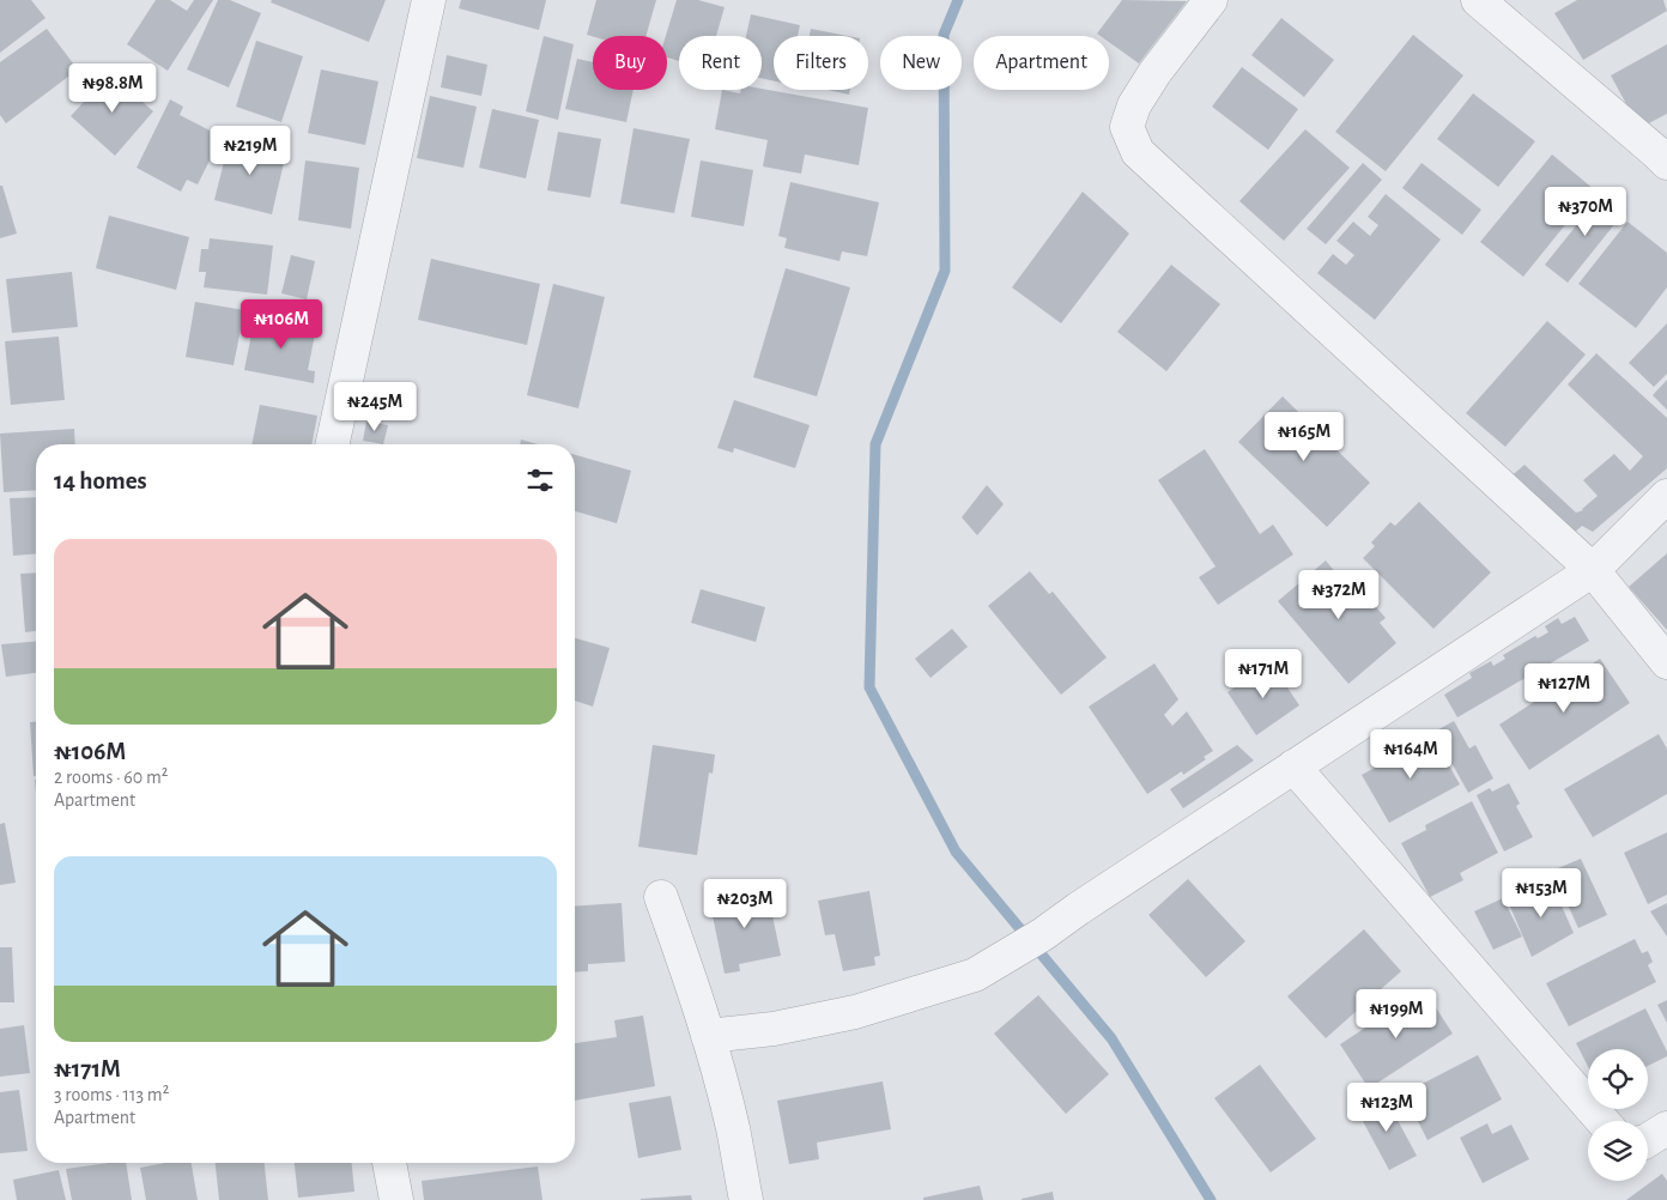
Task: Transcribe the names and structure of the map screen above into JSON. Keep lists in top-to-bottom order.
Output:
{
  "page": {
    "chip": [
      "Buy",
      "Rent",
      "Filters",
      "New",
      "Apartment"
    ],
    "price": [
      "₦98.8M",
      "₦219M",
      "₦370M",
      "₦106M",
      "₦245M",
      "₦165M",
      "₦372M",
      "₦171M",
      "₦127M",
      "₦164M",
      "₦153M",
      "₦203M",
      "₦199M",
      "₦123M"
    ],
    "heading": "14 homes",
    "list": [
      {
        "name": "₦106M",
        "note": "2 rooms · 60 m² · Apartment"
      },
      {
        "name": "₦171M",
        "note": "3 rooms · 113 m² · Apartment"
      }
    ]
  }
}
